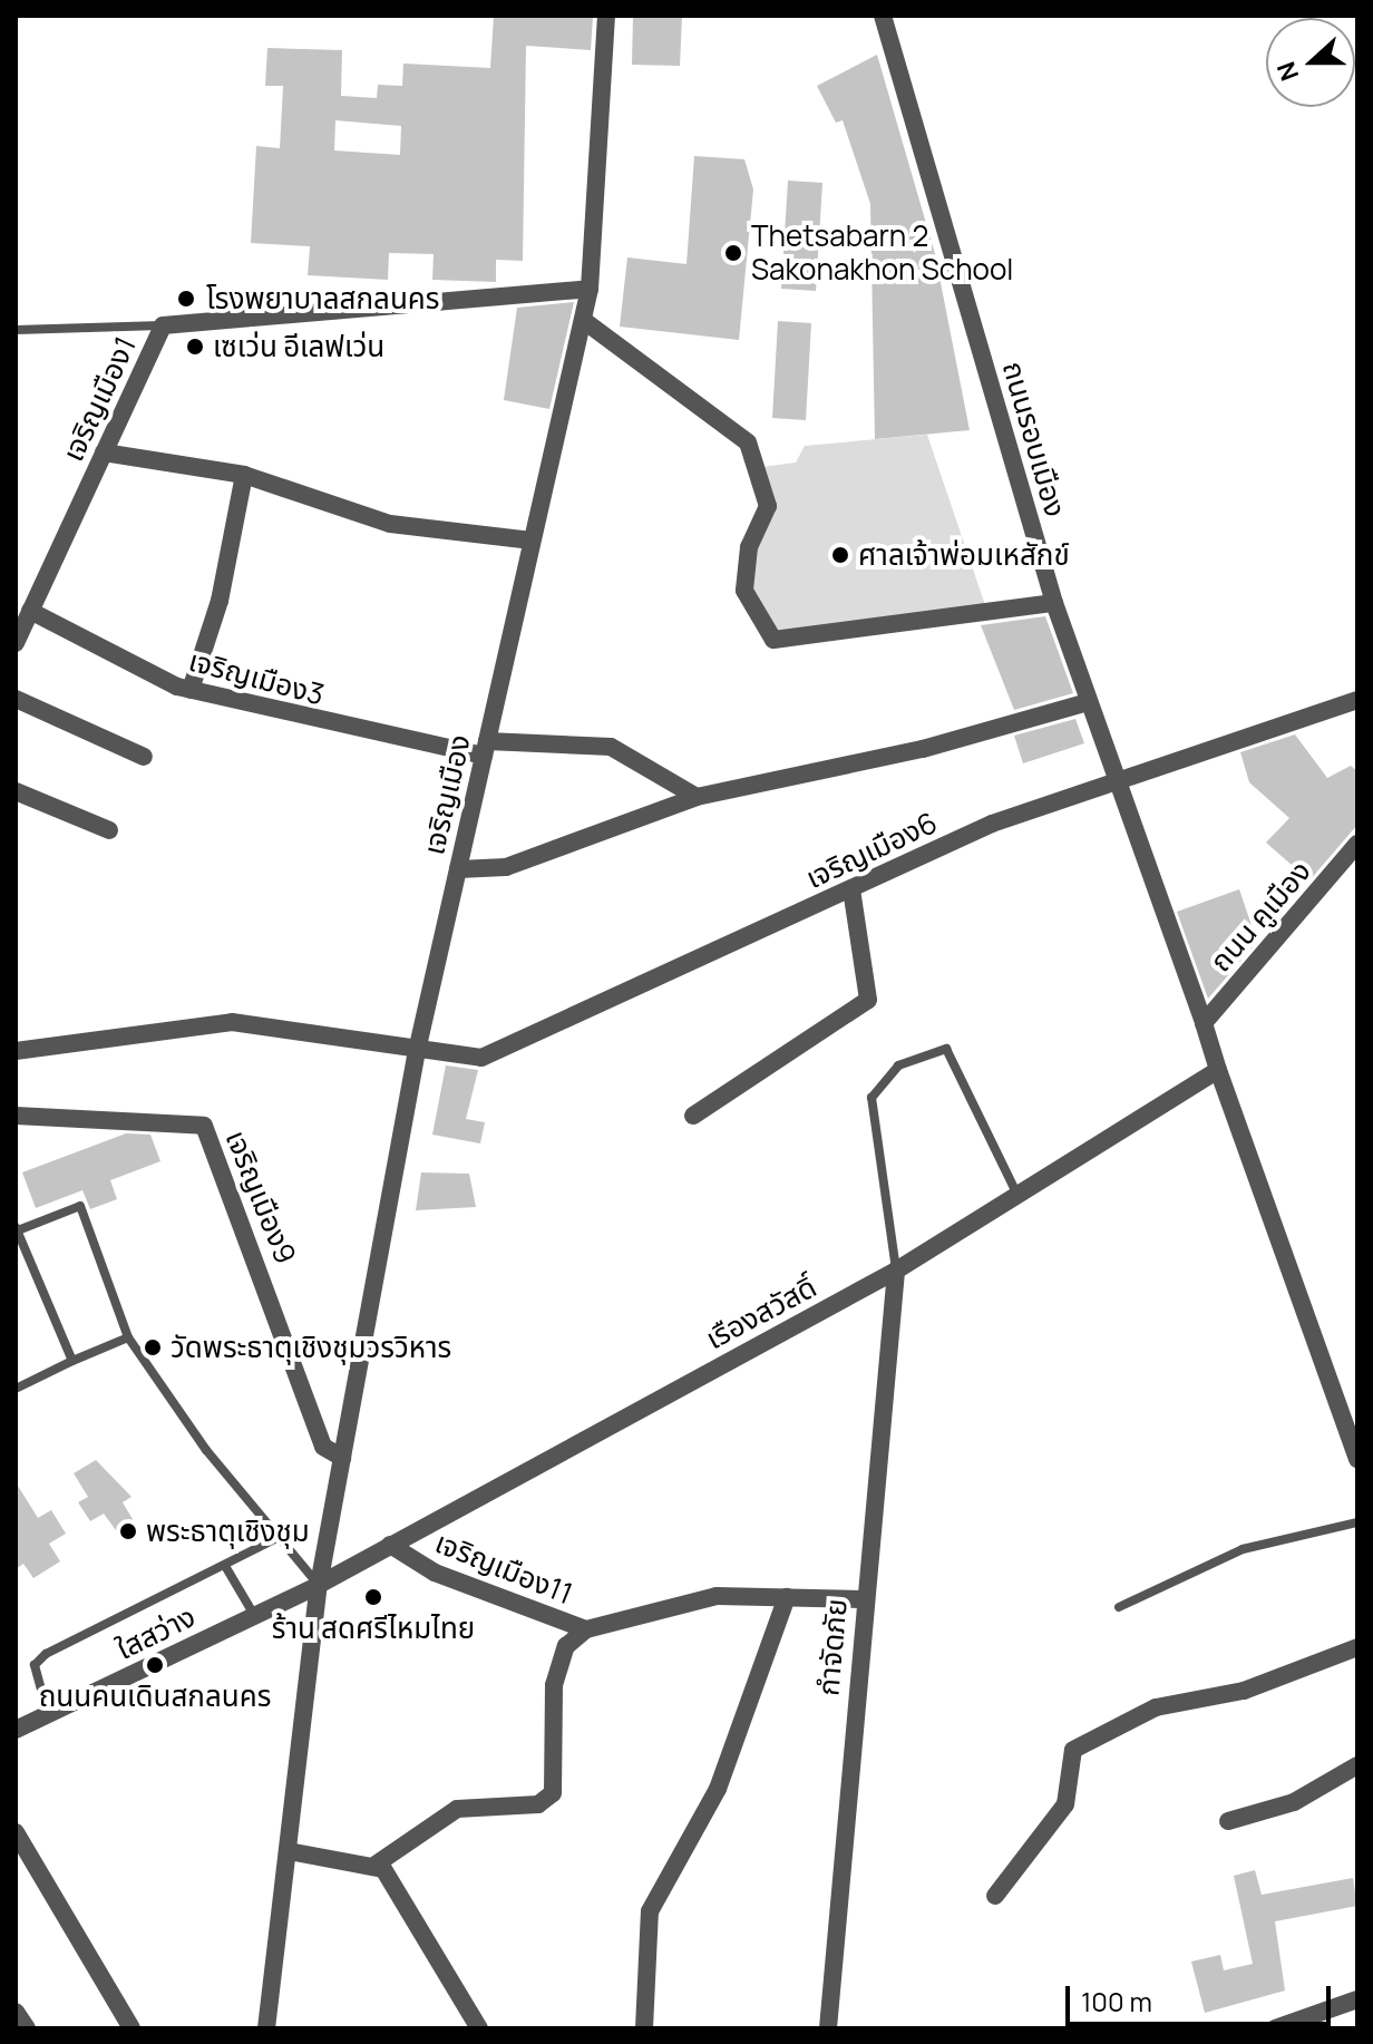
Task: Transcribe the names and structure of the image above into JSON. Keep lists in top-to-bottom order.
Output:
{
  "streets": {
    "street": [
      "เจริญเมือง1",
      "ถนนรอบเมือง",
      "เจริญเมือง3",
      "เจริญเมือง",
      "เจริญเมือง6",
      "ถนน คูเมือง",
      "เจริญเมือง9",
      "เรืองสวัสดิ์",
      "เจริญเมือง11",
      "ใสสว่าง",
      "กำจัดภัย"
    ]
  },
  "crossings": [
    ["เจริญเมือง1", "เจริญเมือง3"],
    ["เจริญเมือง1", "เจริญเมือง"],
    ["ถนนรอบเมือง", "เจริญเมือง6"],
    ["ถนนรอบเมือง", "ถนน คูเมือง"],
    ["ถนนรอบเมือง", "เรืองสวัสดิ์"],
    ["เจริญเมือง3", "เจริญเมือง"],
    ["เจริญเมือง", "เจริญเมือง6"],
    ["เจริญเมือง", "เจริญเมือง9"],
    ["เจริญเมือง", "เรืองสวัสดิ์"],
    ["เจริญเมือง", "ใสสว่าง"],
    ["เรืองสวัสดิ์", "เจริญเมือง11"],
    ["เรืองสวัสดิ์", "ใสสว่าง"],
    ["เรืองสวัสดิ์", "กำจัดภัย"],
    ["เจริญเมือง11", "กำจัดภัย"]
  ],
  "places": [
    "Thetsabarn 2 Sakonakhon School",
    "โรงพยาบาลสกลนคร",
    "เซเว่น อีเลฟเว่น",
    "ศาลเจ้าพ่อมเหสักข์",
    "วัดพระธาตุเชิงชุมวรวิหาร",
    "พระธาตุเชิงชุม",
    "ร้าน สดศรีไหมไทย",
    "ถนนคนเดินสกลนคร"
  ],
  "scale_bar": "100 m",
  "north": "left"
}
